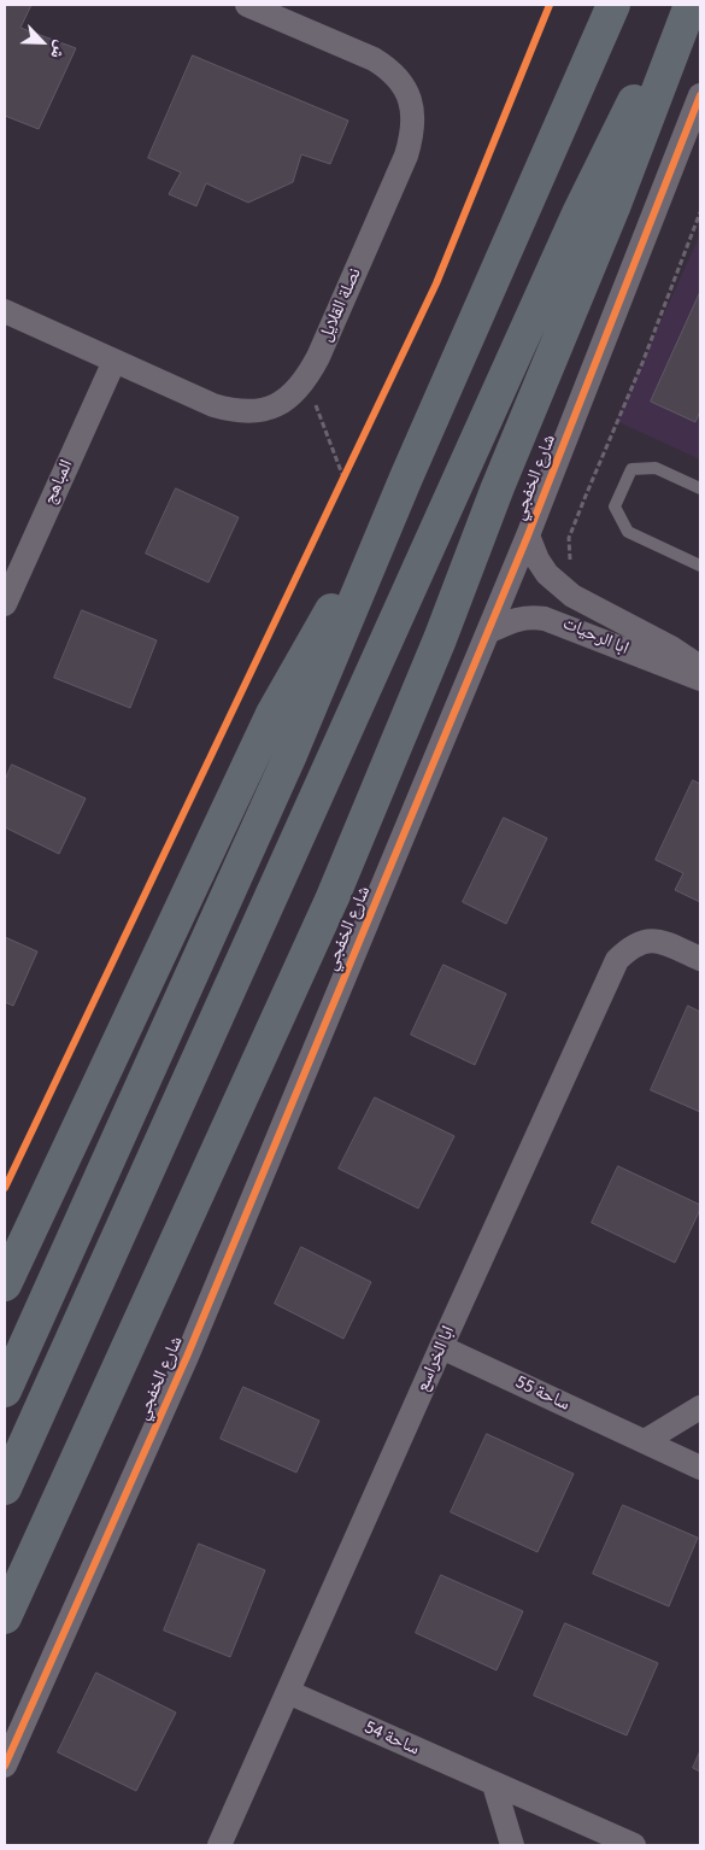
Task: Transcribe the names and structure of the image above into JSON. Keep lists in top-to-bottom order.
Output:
{
  "streets": {
    "street": [
      "نصلة القلايل",
      "شارع الخفجي",
      "المباهج",
      "ابا الرحيات",
      "ابا الخراسع",
      "ساحة 55",
      "ساحة 54"
    ]
  },
  "crossings": [
    ["نصلة القلايل", "المباهج"],
    ["شارع الخفجي", "ابا الرحيات"],
    ["ابا الخراسع", "ساحة 55"],
    ["ابا الخراسع", "ساحة 54"]
  ],
  "north": "bottom right"
}
